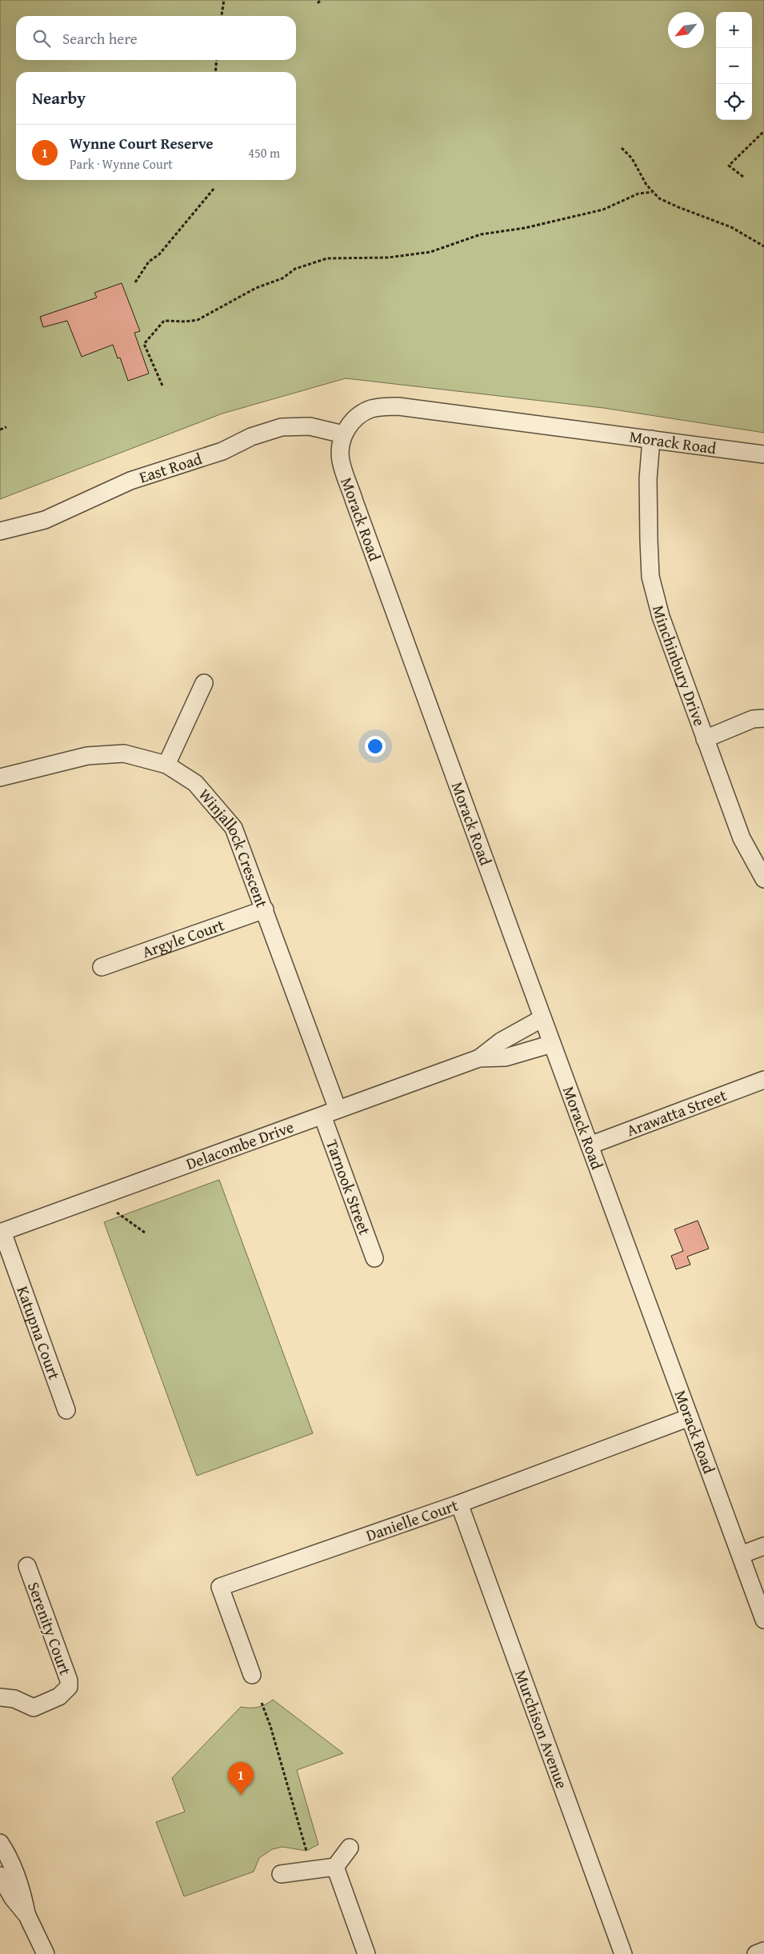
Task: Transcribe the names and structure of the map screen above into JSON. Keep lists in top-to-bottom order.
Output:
{
  "streets": {
    "street": [
      "Morack Road",
      "East Road",
      "Minchinbury Drive",
      "Winjallock Crescent",
      "Argyle Court",
      "Arawatta Street",
      "Delacombe Drive",
      "Tarnook Street",
      "Katupna Court",
      "Danielle Court",
      "Serenity Court",
      "Murchison Avenue"
    ]
  },
  "crossings": [
    ["Morack Road", "East Road"],
    ["Morack Road", "Minchinbury Drive"],
    ["Morack Road", "Arawatta Street"],
    ["Morack Road", "Delacombe Drive"],
    ["Morack Road", "Danielle Court"],
    ["Winjallock Crescent", "Argyle Court"],
    ["Winjallock Crescent", "Delacombe Drive"],
    ["Delacombe Drive", "Tarnook Street"],
    ["Delacombe Drive", "Katupna Court"],
    ["Danielle Court", "Murchison Avenue"]
  ],
  "north": "bottom left",
  "page": {
    "map_buttons": ["+", "−"],
    "search": "Search here",
    "heading": "Nearby",
    "list": [
      {
        "mark": "1",
        "name": "Wynne Court Reserve",
        "note": "Park · Wynne Court",
        "value": "450 m"
      }
    ],
    "pins": "1"
  }
}
